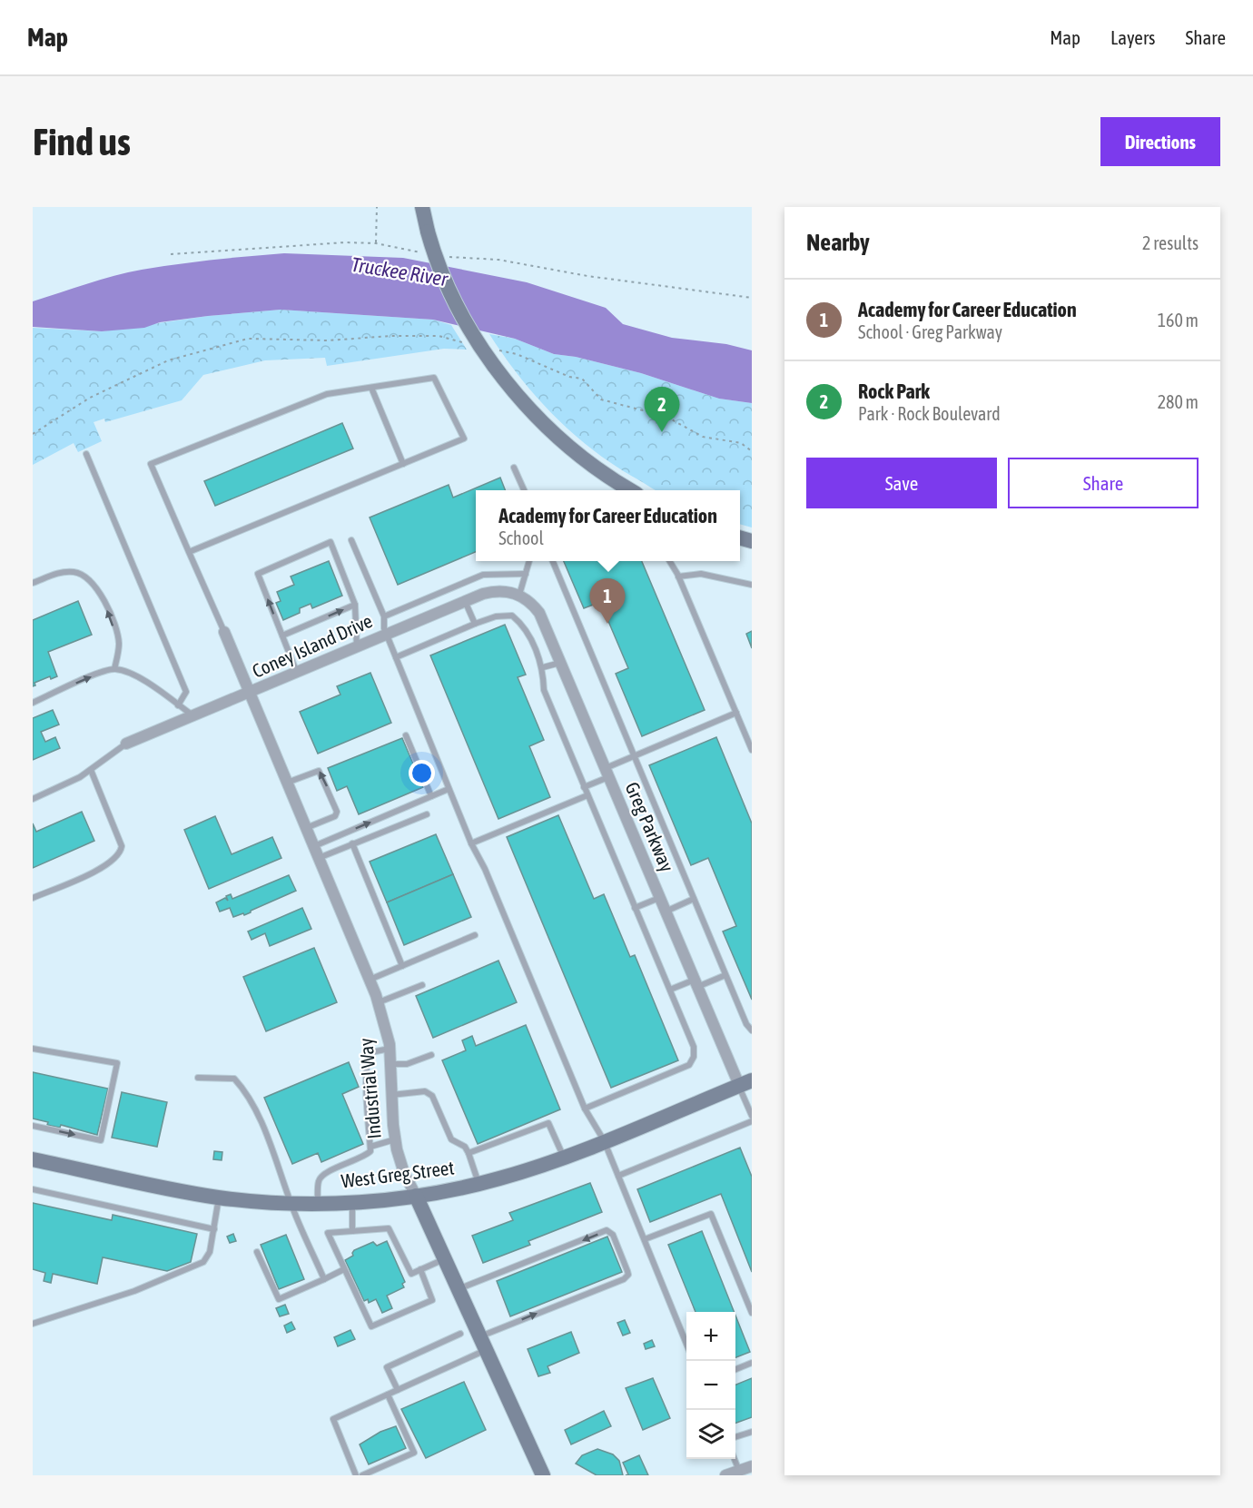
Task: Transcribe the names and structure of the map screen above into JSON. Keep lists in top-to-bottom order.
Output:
{
  "streets": {
    "main road": ["Industrial Way", "West Greg Street"],
    "street": ["Coney Island Drive", "Greg Parkway"]
  },
  "crossings": [
    ["Coney Island Drive", "Greg Parkway"],
    ["Coney Island Drive", "Industrial Way"],
    ["Greg Parkway", "West Greg Street"],
    ["Industrial Way", "West Greg Street"]
  ],
  "water": ["Truckee River"],
  "page": {
    "header": "Map",
    "nav": ["Map", "Layers", "Share"],
    "buttons": [
      "Directions",
      ["Save", "Share"]
    ],
    "title": "Find us",
    "heading": ["Nearby", "2 results"],
    "list": [
      {
        "mark": "1",
        "name": "Academy for Career Education",
        "note": "School · Greg Parkway",
        "value": "160 m"
      },
      {
        "mark": "2",
        "name": "Rock Park",
        "note": "Park · Rock Boulevard",
        "value": "280 m"
      }
    ],
    "pins": ["2", "1"],
    "popup": ["Academy for Career Education", "School"],
    "map_buttons": ["+", "−"]
  }
}
